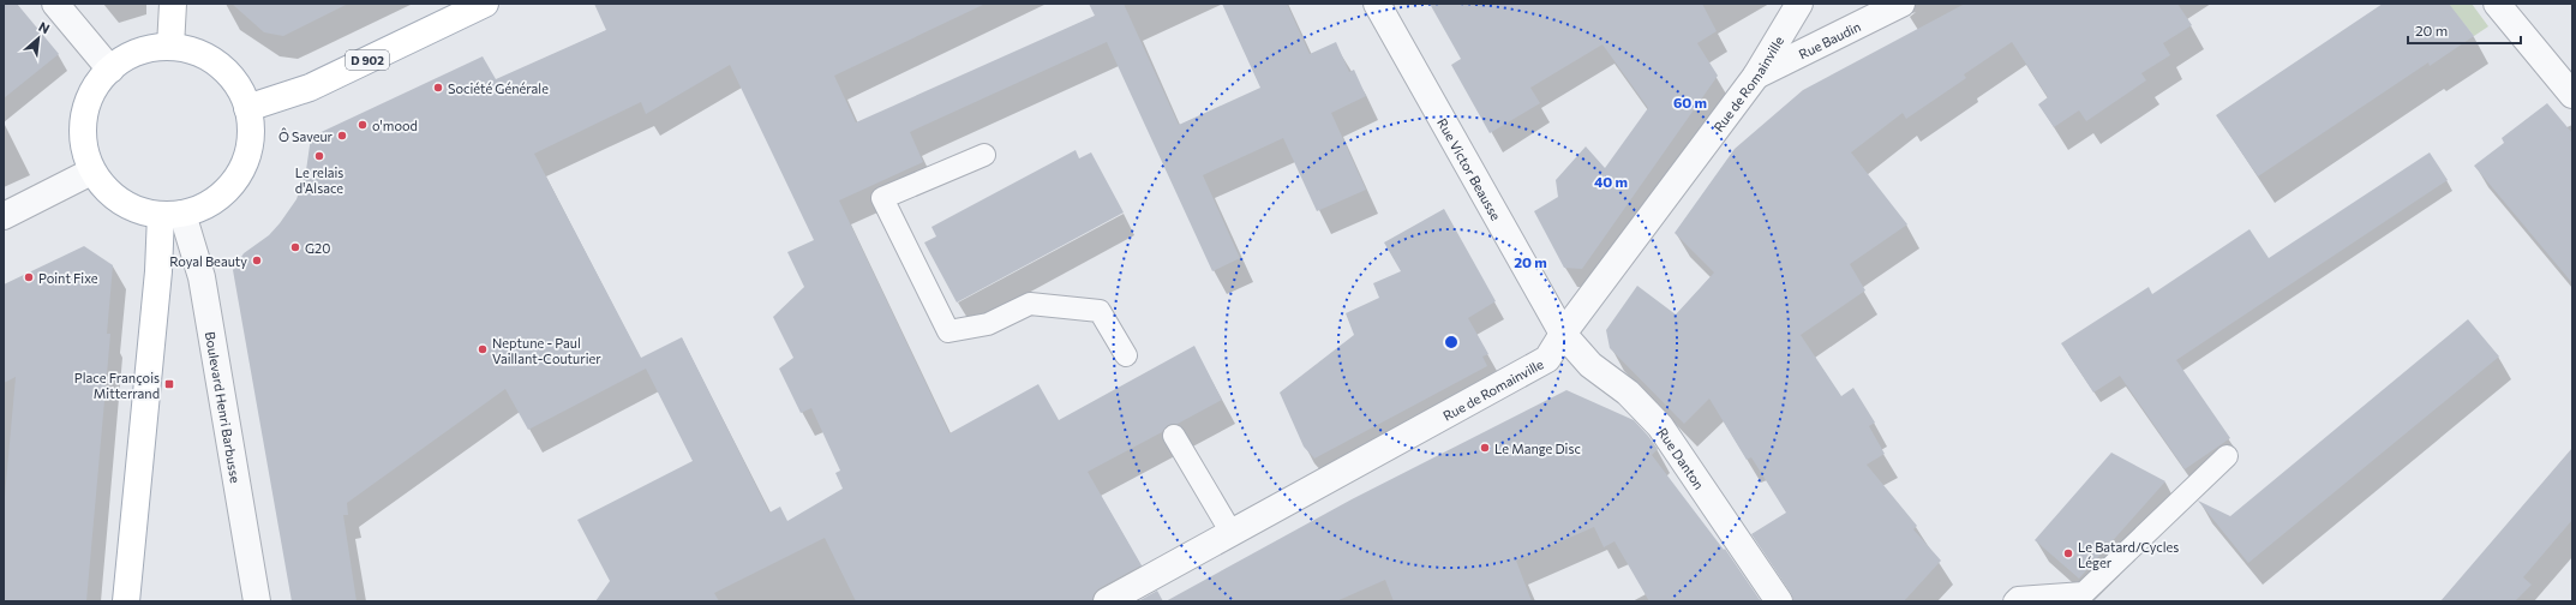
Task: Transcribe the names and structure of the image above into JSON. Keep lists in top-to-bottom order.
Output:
{
  "streets": {
    "main road": ["D 902"],
    "street": [
      "Rue Baudin",
      "Rue de Romainville",
      "Rue Victor Beausse",
      "Boulevard Henri Barbusse",
      "Rue Danton"
    ]
  },
  "crossings": [
    ["Rue Baudin", "Rue de Romainville"],
    ["D 902", "Boulevard Henri Barbusse"],
    ["Rue de Romainville", "Rue Victor Beausse"],
    ["Rue de Romainville", "Rue Danton"],
    ["Rue Victor Beausse", "Rue Danton"]
  ],
  "places": {
    "other": [
      "Société Générale",
      "o'mood",
      "Ô Saveur",
      "Le relais d'Alsace",
      "G20",
      "Royal Beauty",
      "Point Fixe",
      "Neptune - Paul Vaillant-Couturier",
      "Le Mange Disc",
      "Le Batard/Cycles Léger"
    ],
    "transit": ["Place François Mitterrand"]
  },
  "scale_bar": "20 m",
  "north": "top right",
  "rings": ["60 m", "40 m", "20 m"]
}
